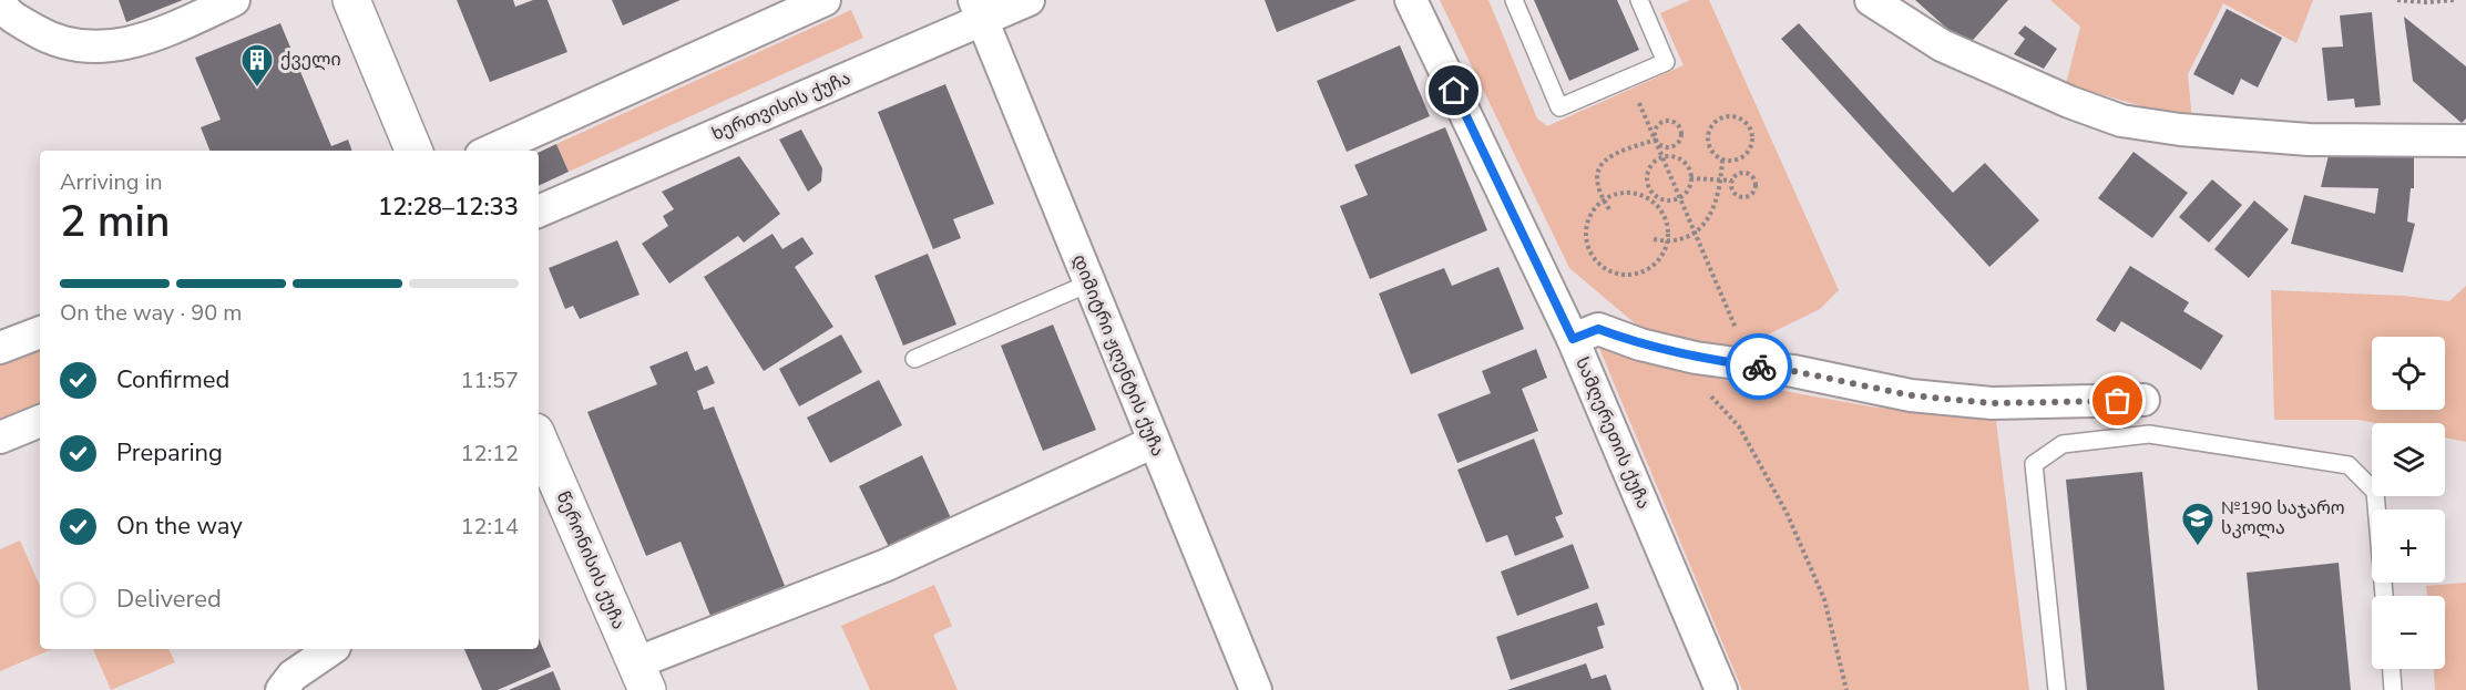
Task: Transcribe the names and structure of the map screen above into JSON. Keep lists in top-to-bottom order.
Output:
{
  "streets": {
    "street": [
      "ხერთვისის ქუჩა",
      "დიმიტრი ჟღენტის ქუჩა",
      "სამღერეთის ქუჩა",
      "წერონისის ქუჩა"
    ]
  },
  "crossings": [
    ["ხერთვისის ქუჩა", "დიმიტრი ჟღენტის ქუჩა"]
  ],
  "places": {
    "building": ["ქველი"],
    "school or university": ["№190 საჯარო სკოლა"]
  },
  "page": {
    "heading": ["2 min", "Arriving in", "12:28–12:33"],
    "bar": "On the way · 90 m",
    "map_buttons": ["+", "−"],
    "list": [
      ["Confirmed", "11:57"],
      ["Preparing", "12:12"],
      ["On the way", "12:14"],
      "Delivered"
    ]
  }
}
